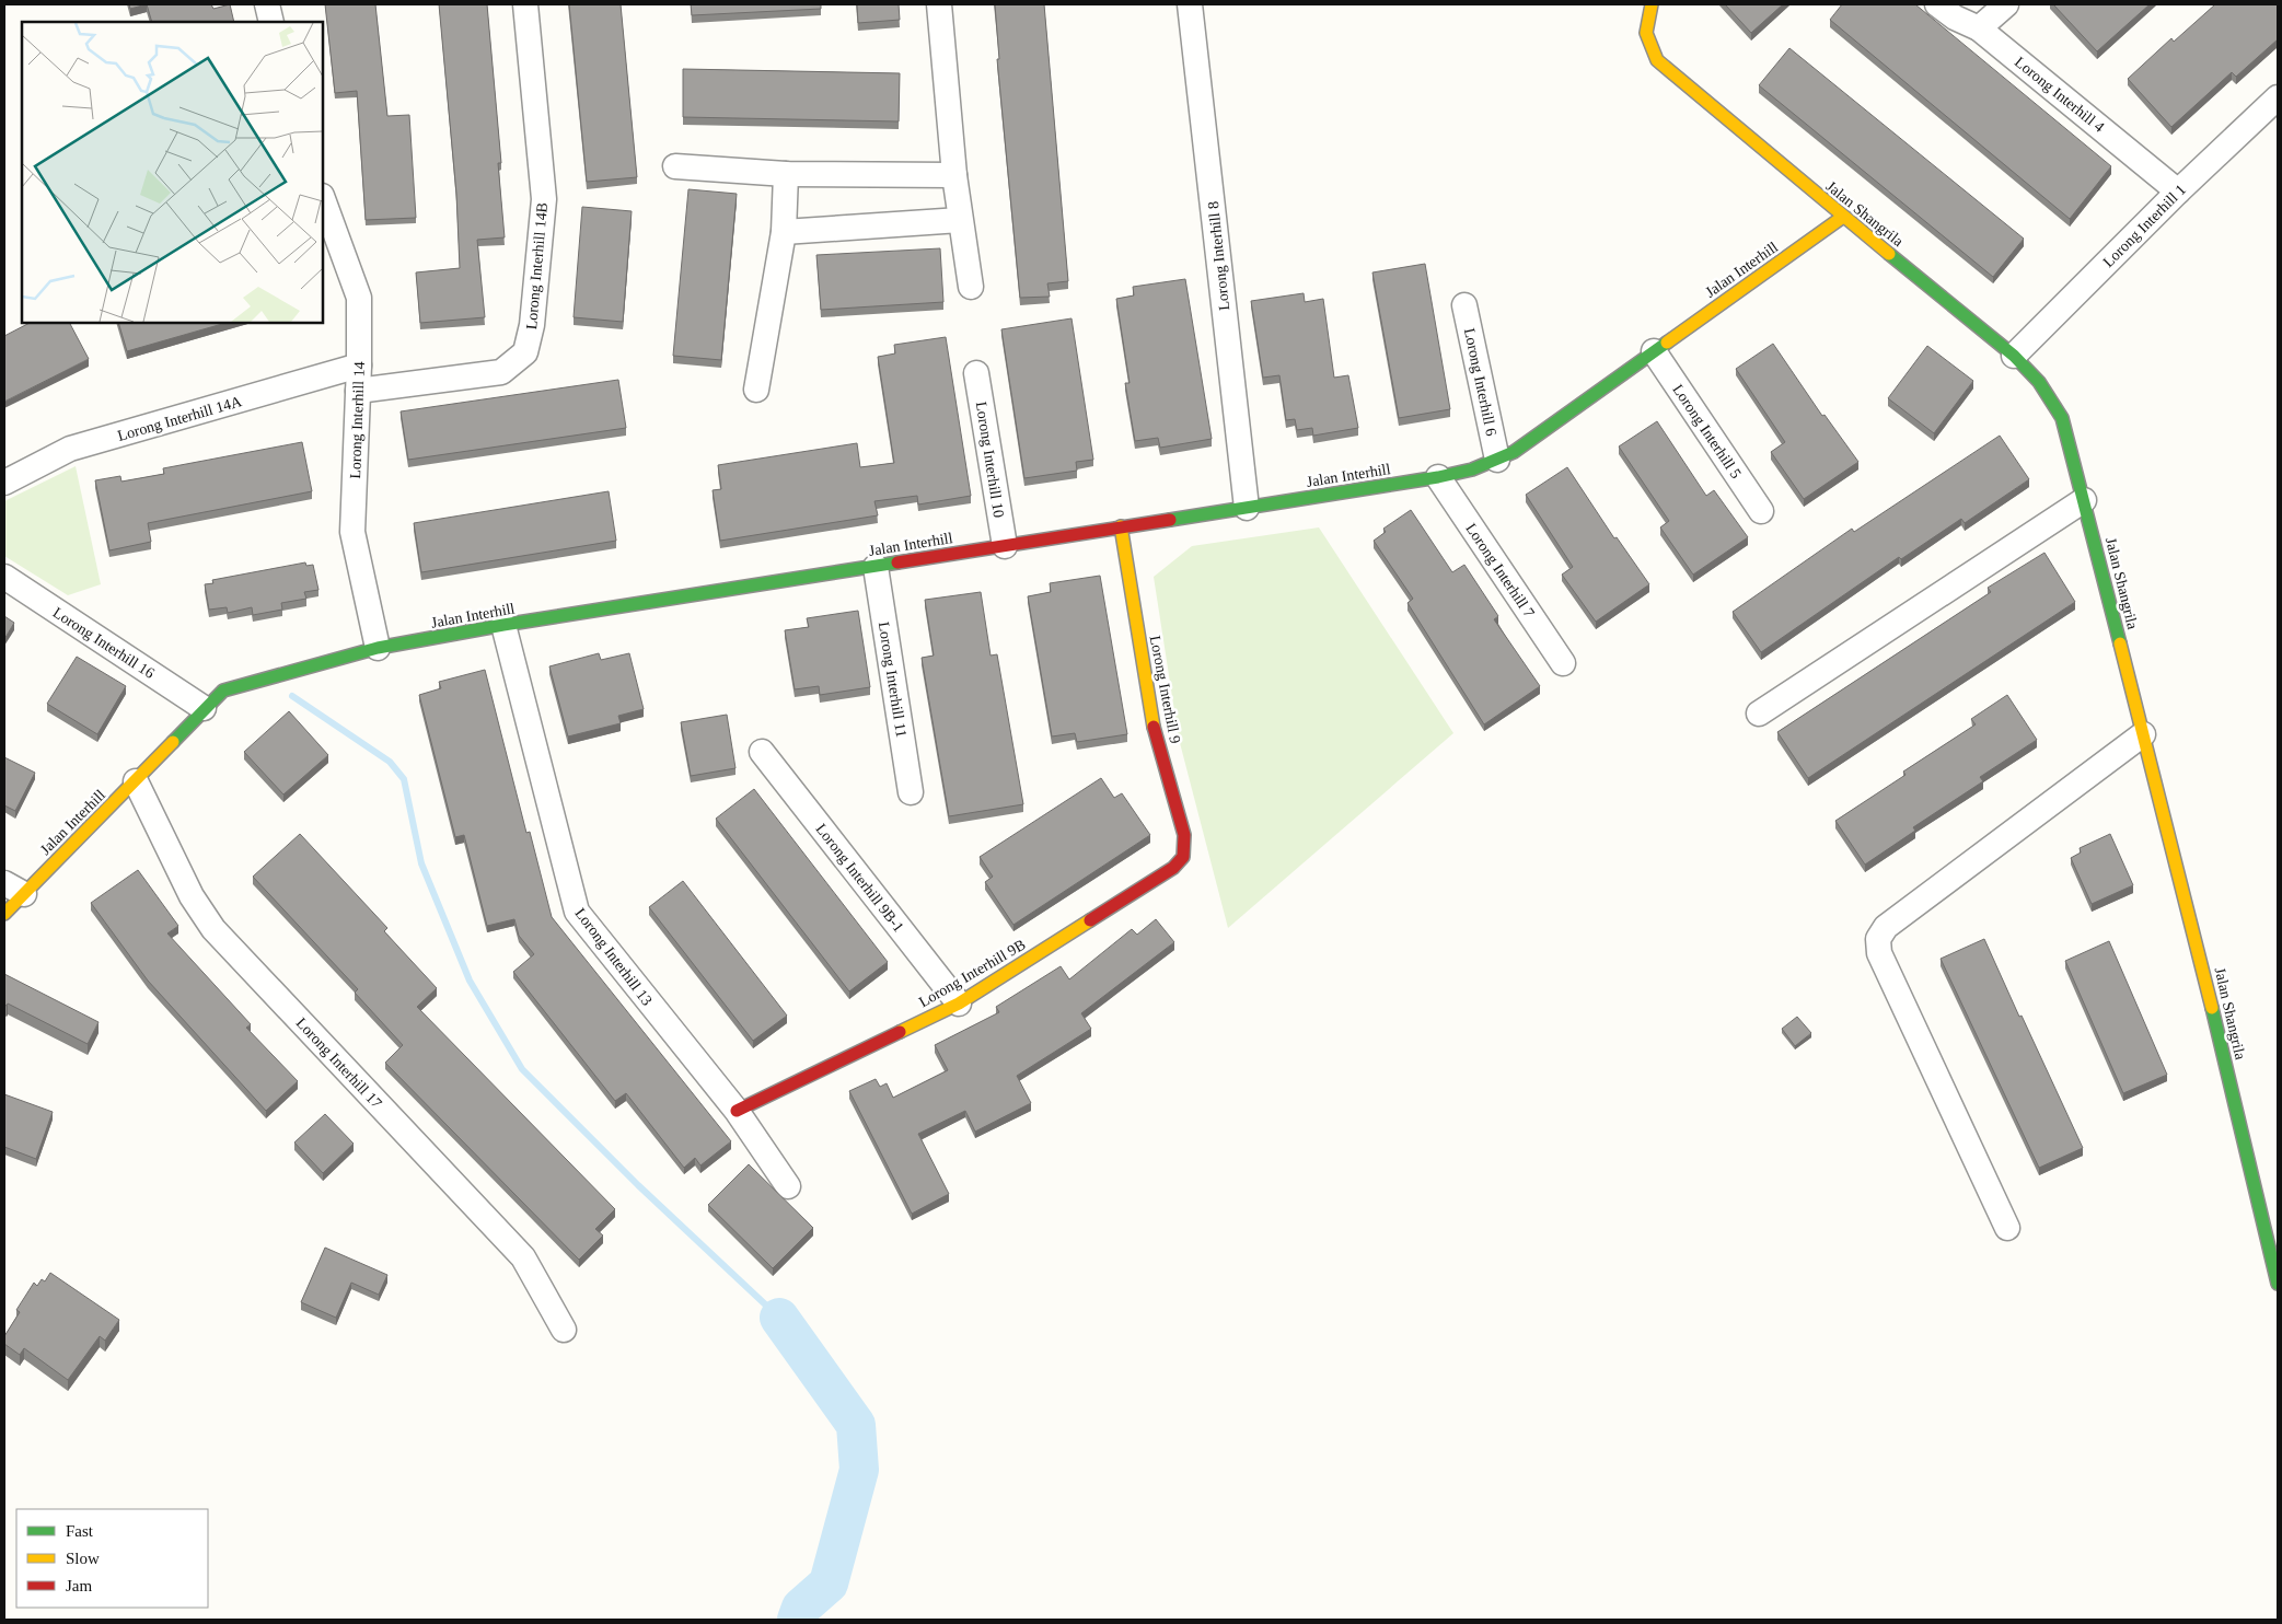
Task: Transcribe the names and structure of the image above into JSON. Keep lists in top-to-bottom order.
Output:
{
  "streets": {
    "street": [
      "Lorong Interhill 4",
      "Jalan Shangrila",
      "Lorong Interhill 1",
      "Lorong Interhill 8",
      "Lorong Interhill 14B",
      "Jalan Interhill",
      "Lorong Interhill 6",
      "Lorong Interhill 14A",
      "Lorong Interhill 14",
      "Lorong Interhill 5",
      "Lorong Interhill 10",
      "Lorong Interhill 7",
      "Lorong Interhill 16",
      "Lorong Interhill 11",
      "Lorong Interhill 9",
      "Lorong Interhill 9B-1",
      "Lorong Interhill 13",
      "Lorong Interhill 9B",
      "Lorong Interhill 17"
    ]
  },
  "crossings": [
    ["Lorong Interhill 4", "Lorong Interhill 1"],
    ["Jalan Shangrila", "Lorong Interhill 1"],
    ["Jalan Shangrila", "Jalan Interhill"],
    ["Lorong Interhill 8", "Jalan Interhill"],
    ["Lorong Interhill 14B", "Lorong Interhill 14"],
    ["Jalan Interhill", "Lorong Interhill 6"],
    ["Jalan Interhill", "Lorong Interhill 14"],
    ["Jalan Interhill", "Lorong Interhill 5"],
    ["Jalan Interhill", "Lorong Interhill 10"],
    ["Jalan Interhill", "Lorong Interhill 7"],
    ["Jalan Interhill", "Lorong Interhill 16"],
    ["Jalan Interhill", "Lorong Interhill 11"],
    ["Jalan Interhill", "Lorong Interhill 9"],
    ["Jalan Interhill", "Lorong Interhill 13"],
    ["Jalan Interhill", "Lorong Interhill 17"],
    ["Lorong Interhill 14A", "Lorong Interhill 14"],
    ["Lorong Interhill 9", "Lorong Interhill 9B"],
    ["Lorong Interhill 9B-1", "Lorong Interhill 9B"],
    ["Lorong Interhill 13", "Lorong Interhill 9B"]
  ],
  "legend": ["Fast", "Slow", "Jam"]
}
